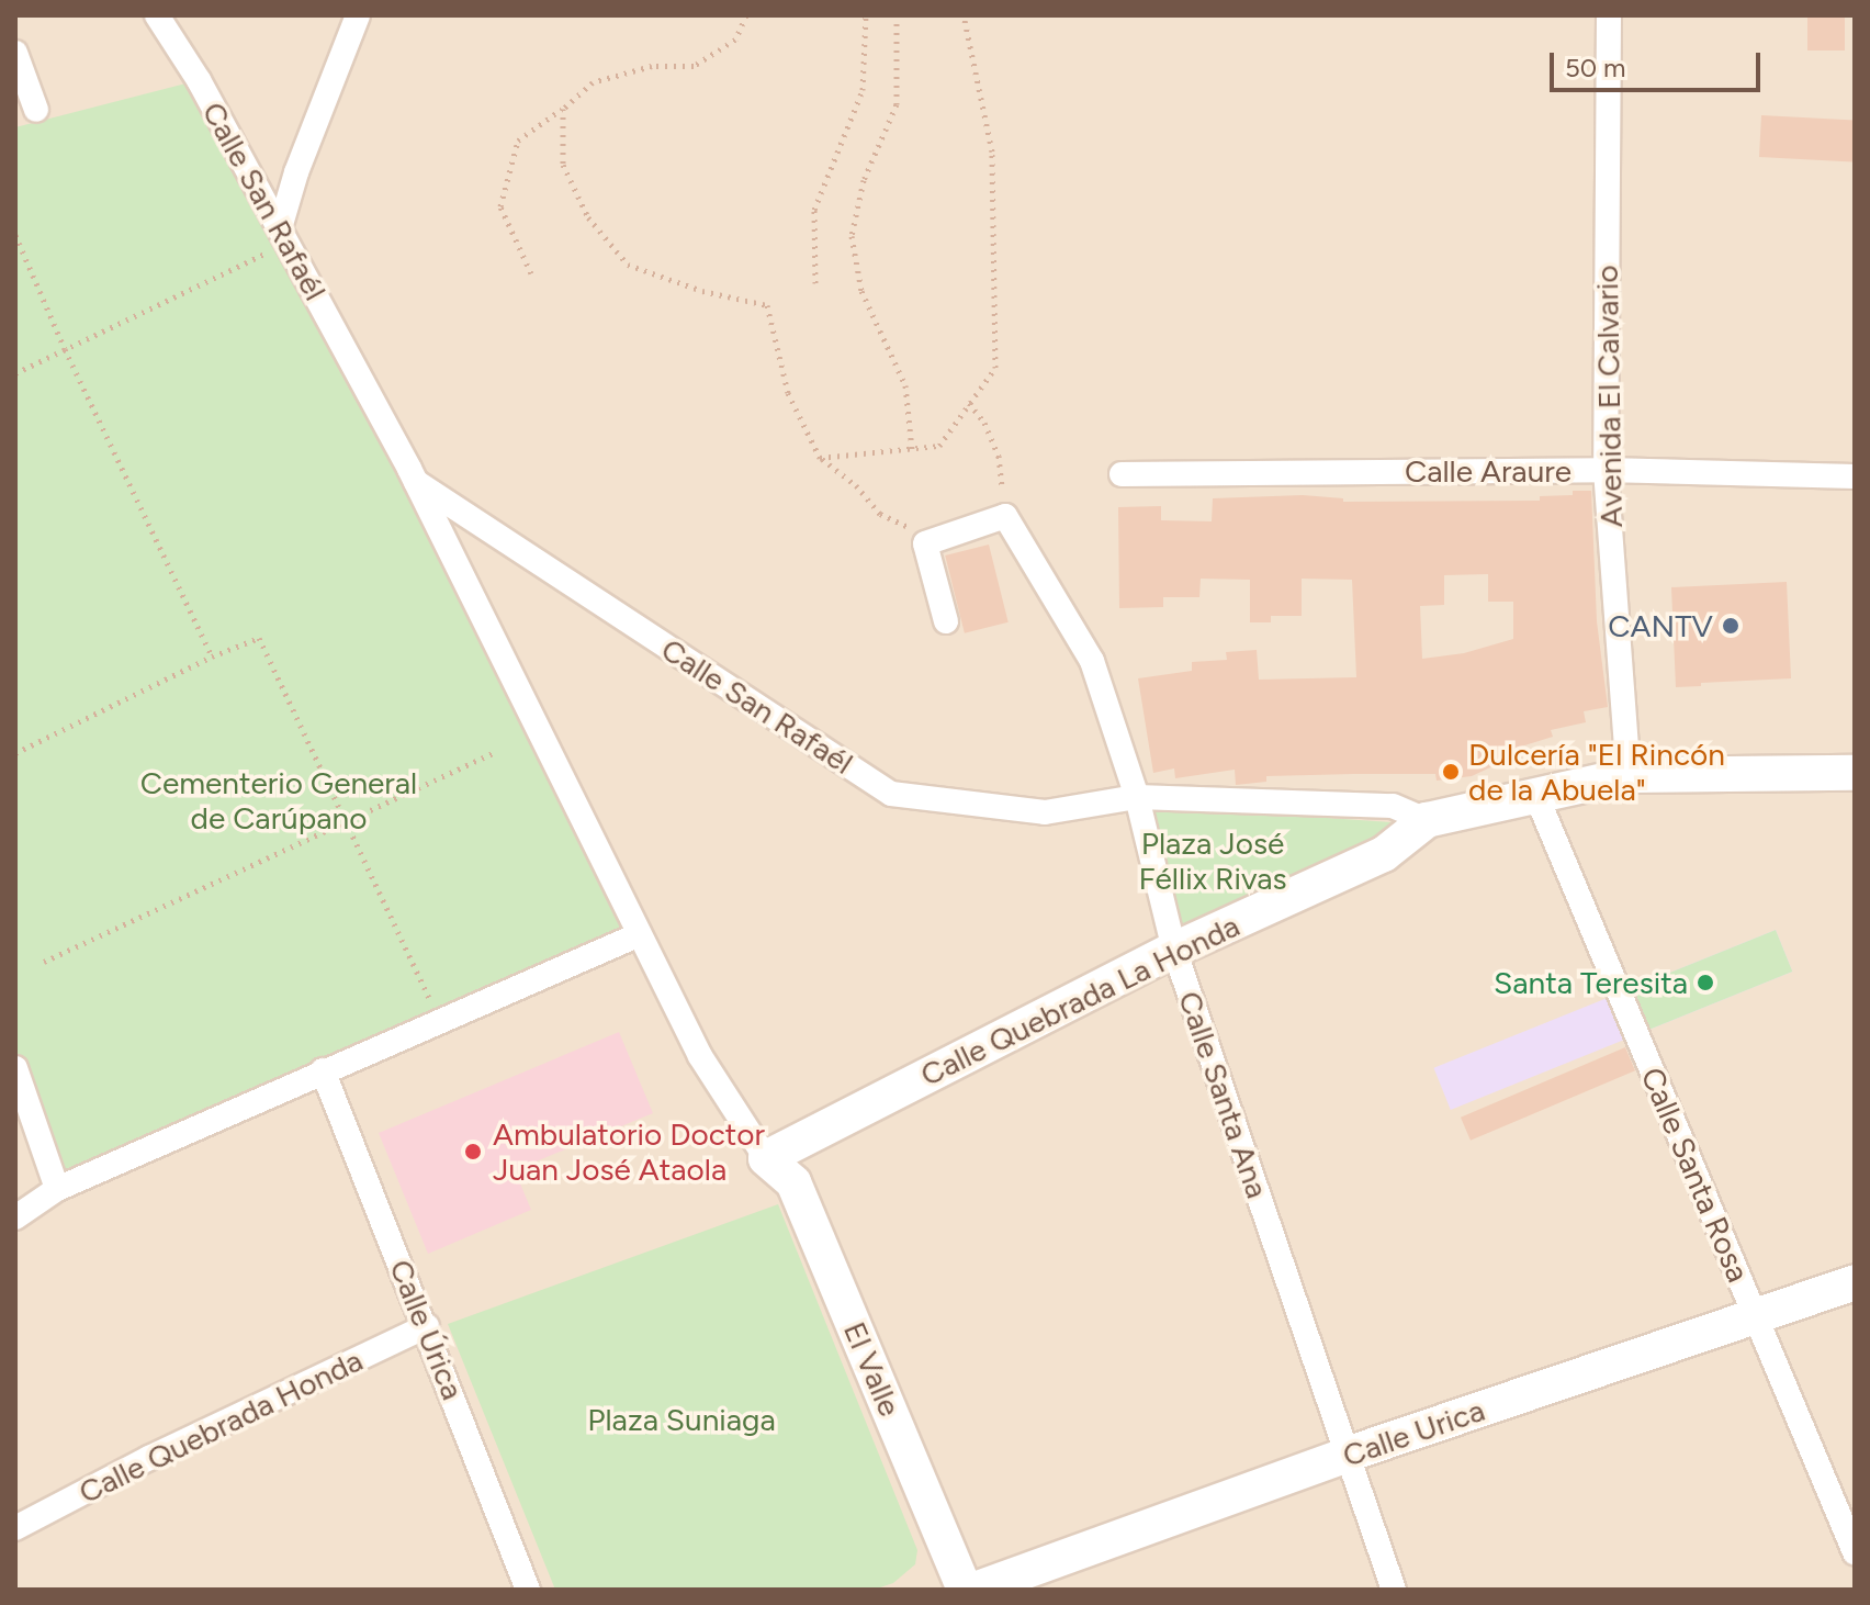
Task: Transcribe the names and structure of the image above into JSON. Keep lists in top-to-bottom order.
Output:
{
  "streets": {
    "main road": ["Calle Quebrada La Honda", "El Valle", "Calle Urica"],
    "street": [
      "Calle San Rafaél",
      "Avenida El Calvario",
      "Calle Araure",
      "Calle Santa Ana",
      "Calle Santa Rosa",
      "Calle Úrica",
      "Calle Quebrada Honda"
    ]
  },
  "crossings": [
    ["Calle San Rafaél", "Calle Quebrada La Honda"],
    ["Calle San Rafaél", "Calle Santa Ana"],
    ["Calle San Rafaél", "El Valle"],
    ["Avenida El Calvario", "Calle Araure"],
    ["Avenida El Calvario", "Calle Quebrada La Honda"],
    ["Calle Quebrada La Honda", "Calle Santa Ana"],
    ["Calle Quebrada La Honda", "Calle Santa Rosa"],
    ["Calle Quebrada La Honda", "El Valle"],
    ["Calle Santa Ana", "Calle Urica"],
    ["Calle Santa Rosa", "Calle Urica"],
    ["Calle Úrica", "Calle Quebrada Honda"]
  ],
  "parks": ["Cementerio General de Carúpano", "Plaza José Féllix Rivas", "Plaza Suniaga"],
  "places": [
    "CANTV",
    "Dulcería \"El Rincón de la Abuela\"",
    "Santa Teresita",
    "Ambulatorio Doctor Juan José Ataola"
  ],
  "scale_bar": "50 m"
}
